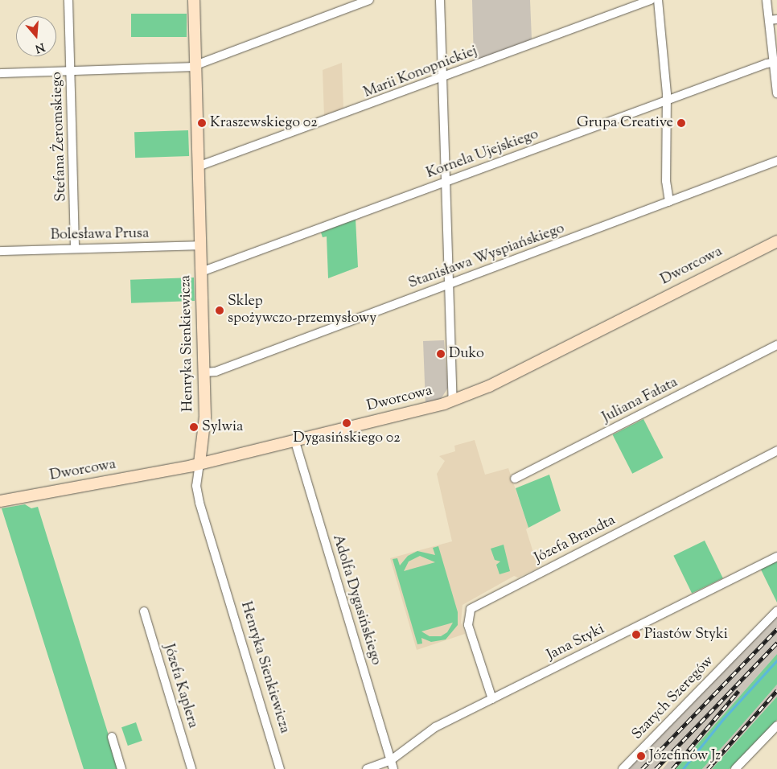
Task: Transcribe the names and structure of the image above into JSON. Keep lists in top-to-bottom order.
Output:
{
  "streets": {
    "street": [
      "Marii Konopnickiej",
      "Stefana Żeromskiego",
      "Kornela Ujejskiego",
      "Bolesława Prusa",
      "Stanisława Wyspiańskiego",
      "Dworcowa",
      "Henryka Sienkiewicza",
      "Juliana Fałata",
      "Józefa Brandta",
      "Adolfa Dygasińskiego",
      "Jana Styki",
      "Józefa Kaplera",
      "Szarych Szeregów"
    ]
  },
  "crossings": [
    ["Marii Konopnickiej", "Henryka Sienkiewicza"],
    ["Stefana Żeromskiego", "Bolesława Prusa"],
    ["Kornela Ujejskiego", "Henryka Sienkiewicza"],
    ["Bolesława Prusa", "Henryka Sienkiewicza"],
    ["Stanisława Wyspiańskiego", "Henryka Sienkiewicza"],
    ["Dworcowa", "Henryka Sienkiewicza"],
    ["Dworcowa", "Adolfa Dygasińskiego"],
    ["Józefa Brandta", "Jana Styki"],
    ["Adolfa Dygasińskiego", "Jana Styki"]
  ],
  "places": [
    "Kraszewskiego 02",
    "Grupa Creative",
    "Sklep spożywczo-przemysłowy",
    "Duko",
    "Dygasińskiego 02",
    "Sylwia",
    "Piastów Styki",
    "Józefinów Jz"
  ],
  "north": "bottom"
}
